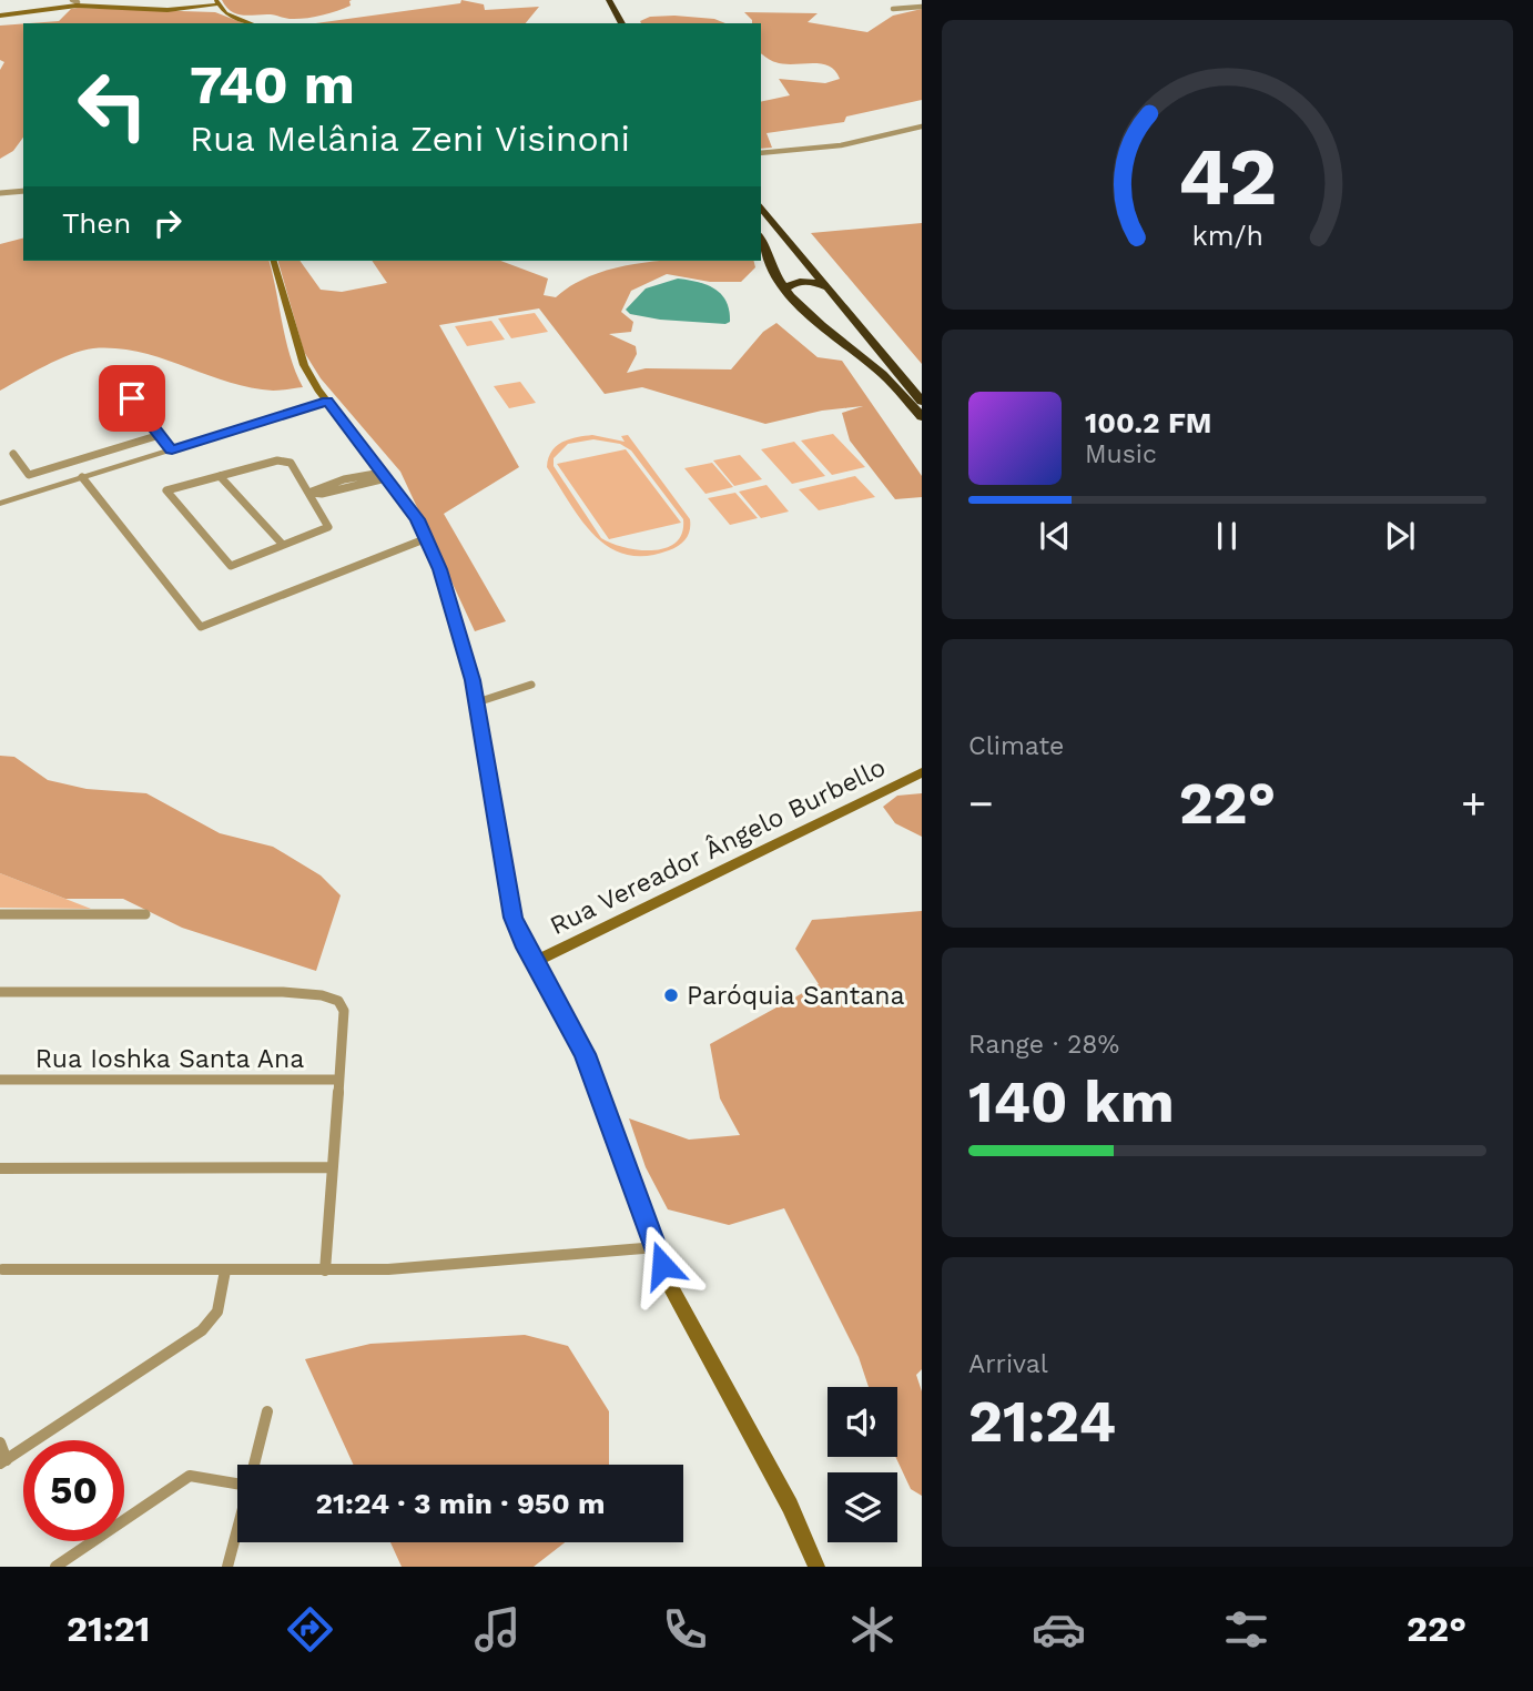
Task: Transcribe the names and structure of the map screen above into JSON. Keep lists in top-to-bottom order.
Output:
{
  "streets": {
    "main road": ["Rua Vereador Ângelo Burbello"],
    "street": ["Rua Ioshka Santa Ana"]
  },
  "places": ["Paróquia Santana"],
  "page": {
    "turn": ["740 m", "Rua Melânia Zeni Visinoni"],
    "then": "Then",
    "song": ["100.2 FM", "Music"],
    "tile": [
      "Climate",
      ["Range · 28%", "140 km"],
      ["Arrival", "21:24"]
    ],
    "heat": ["−", "22°", "+"],
    "limit": "50",
    "trip": "21:24 · 3 min · 950 m",
    "tabs": ["21:21", "22°"],
    "gauge": ["42", "km/h"]
  }
}
